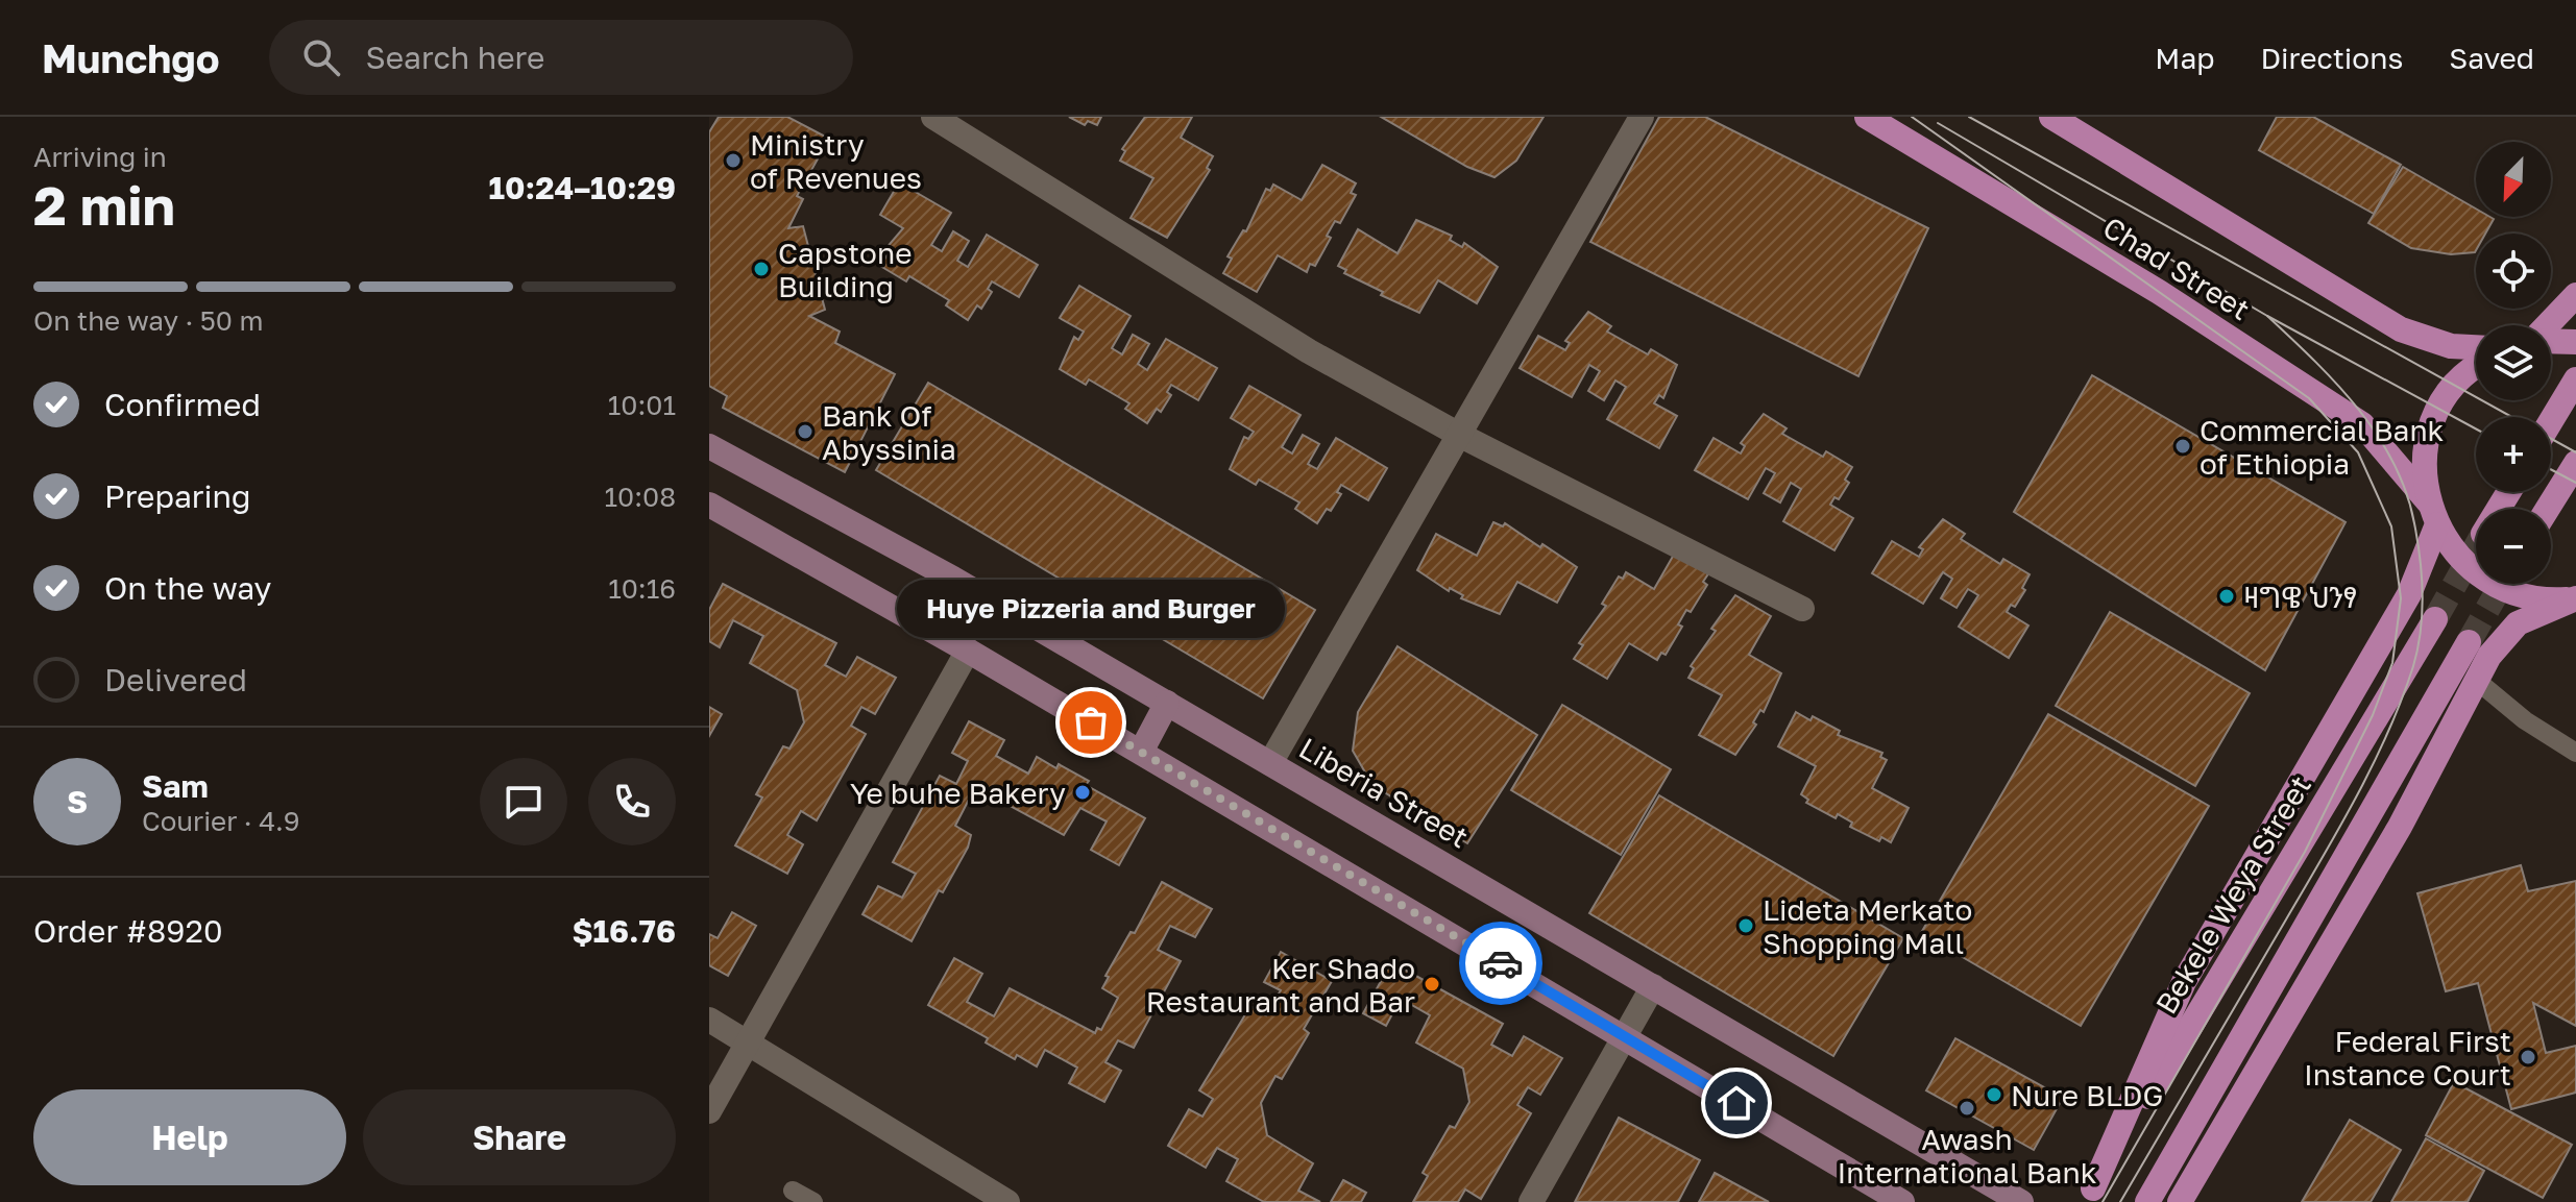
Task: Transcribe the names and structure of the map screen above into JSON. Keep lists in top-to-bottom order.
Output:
{
  "streets": {
    "main road": ["Chad Street", "Bekele Weya Street"],
    "street": ["Liberia Street"]
  },
  "places": [
    "Ministry of Revenues",
    "Capstone Building",
    "Bank Of Abyssinia",
    "Commercial Bank of Ethiopia",
    "ዛግዌ ህንፃ",
    "Huye Pizzeria and Burger",
    "Ye buhe Bakery",
    "Lideta Merkato Shopping Mall",
    "Ker Shado Restaurant and Bar",
    "Federal First Instance Court",
    "Nure BLDG",
    "Awash International Bank"
  ],
  "north": "bottom left",
  "page": {
    "header": "Munchgo",
    "search": "Search here",
    "nav": ["Map", "Directions", "Saved"],
    "heading": ["2 min", "Arriving in", "10:24–10:29"],
    "panel": [
      "Sam",
      "Courier · 4.9",
      "Order #8920",
      "$16.76"
    ],
    "map_buttons": ["+", "−"],
    "bar": "On the way · 50 m",
    "list": [
      ["Confirmed", "10:01"],
      ["Preparing", "10:08"],
      ["On the way", "10:16"],
      "Delivered"
    ],
    "bubble": "Huye Pizzeria and Burger",
    "round": "S",
    "buttons": ["Help", "Share"]
  }
}
